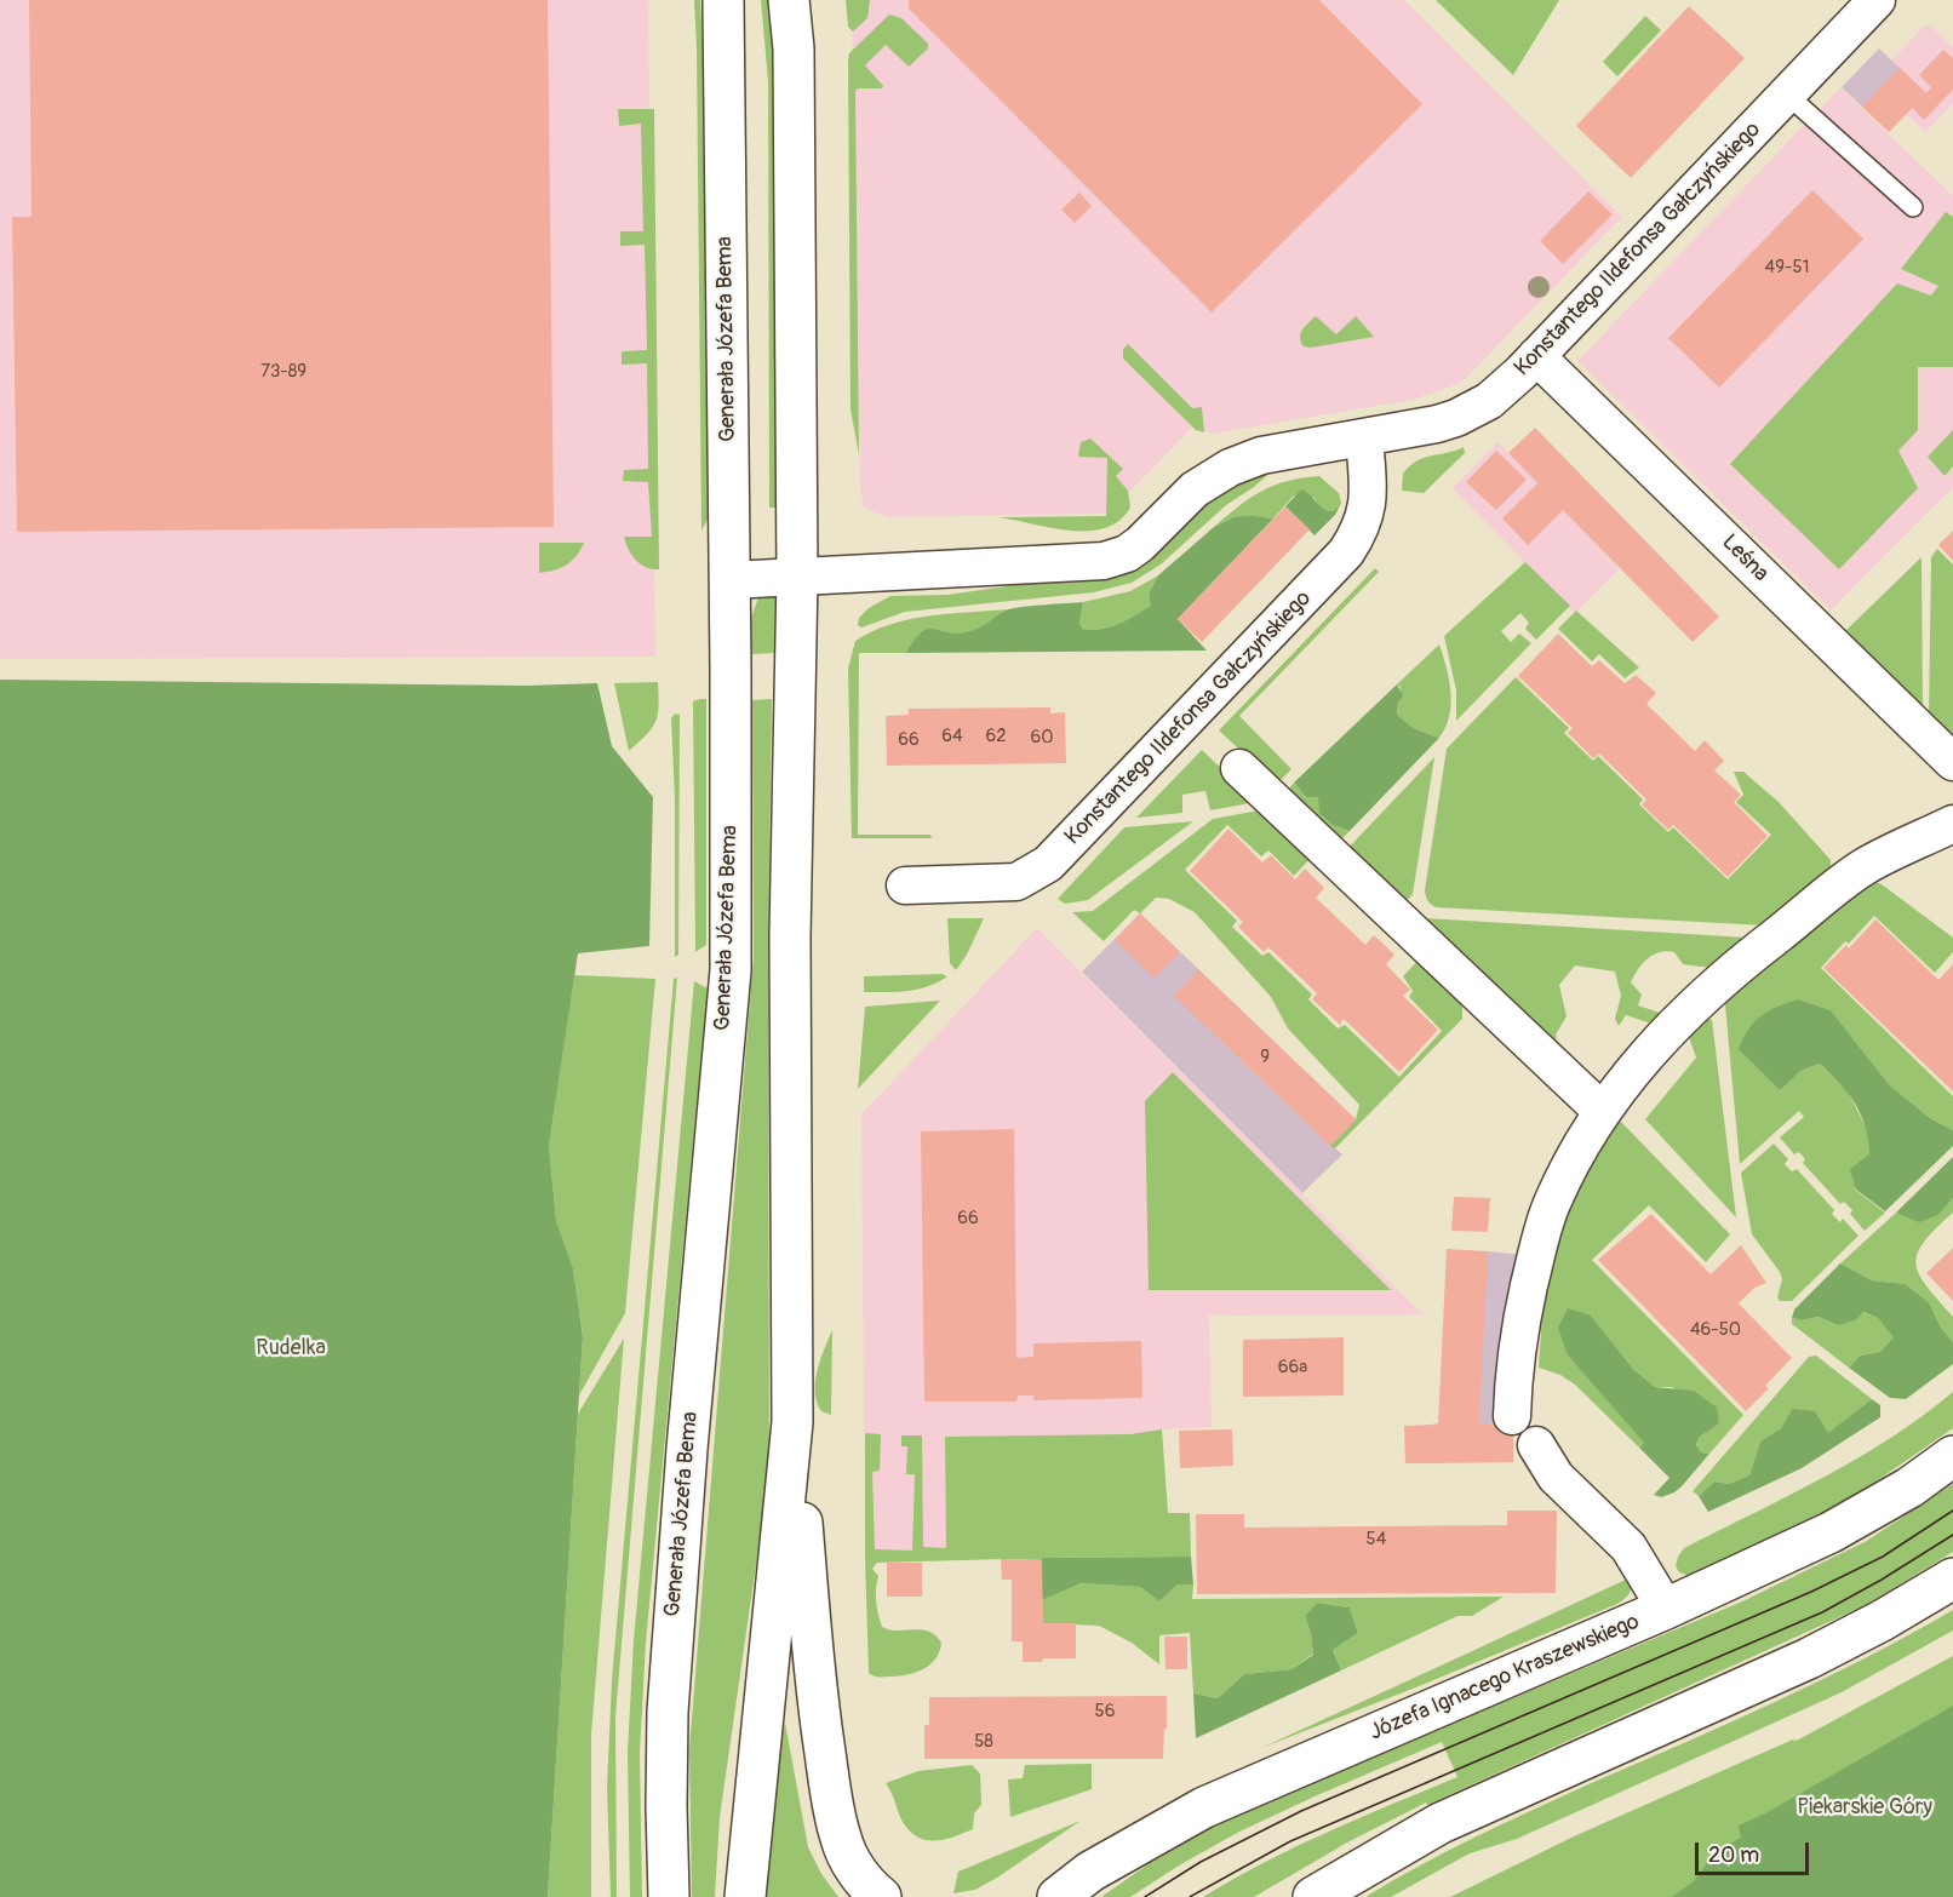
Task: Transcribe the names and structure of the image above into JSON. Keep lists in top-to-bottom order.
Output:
{
  "streets": {
    "main road": ["Generała Józefa Bema", "Józefa Ignacego Kraszewskiego"],
    "street": ["Konstantego Ildefonsa Gałczyńskiego", "Leśna"]
  },
  "crossings": [
    ["Konstantego Ildefonsa Gałczyńskiego", "Generała Józefa Bema"],
    ["Konstantego Ildefonsa Gałczyńskiego", "Leśna"]
  ],
  "parks": ["Rudelka", "Piekarskie Góry"],
  "house_numbers": [
    "49-51",
    "73-89",
    "64",
    "62",
    "60",
    "66",
    "9",
    "66",
    "46-50",
    "66a",
    "54",
    "56",
    "58"
  ],
  "scale_bar": "20 m"
}
